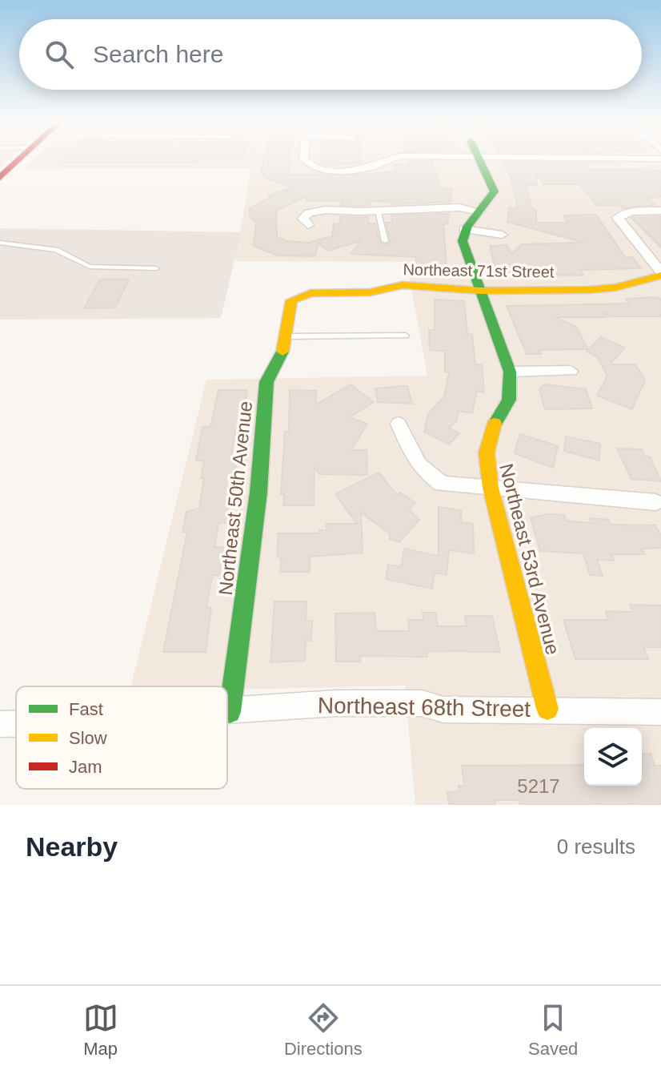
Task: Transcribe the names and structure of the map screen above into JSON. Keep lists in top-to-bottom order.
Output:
{
  "streets": {
    "street": [
      "Northeast 71st Street",
      "Northeast 50th Avenue",
      "Northeast 53rd Avenue",
      "Northeast 68th Street"
    ]
  },
  "crossings": [
    ["Northeast 71st Street", "Northeast 50th Avenue"],
    ["Northeast 71st Street", "Northeast 53rd Avenue"],
    ["Northeast 50th Avenue", "Northeast 68th Street"],
    ["Northeast 53rd Avenue", "Northeast 68th Street"]
  ],
  "house_numbers": ["5217"],
  "legend": ["Fast", "Slow", "Jam"],
  "page": {
    "search": "Search here",
    "heading": ["Nearby", "0 results"],
    "nav": ["Map", "Directions", "Saved"]
  }
}
